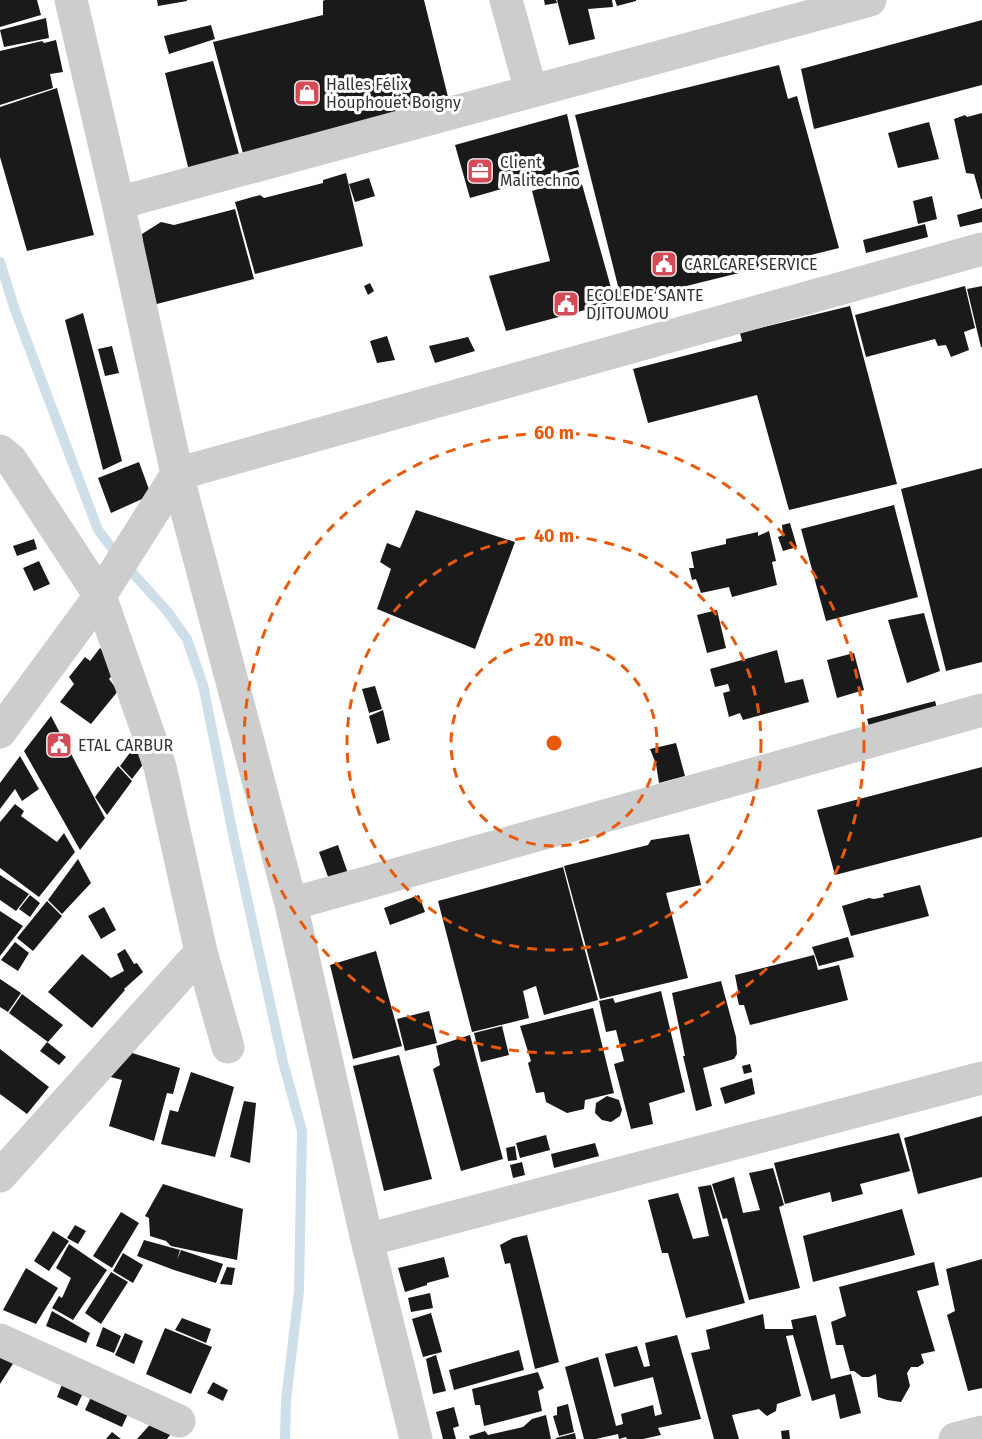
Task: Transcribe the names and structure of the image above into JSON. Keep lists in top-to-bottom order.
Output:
{
  "places": {
    "shop": ["Halles Félix Houphouët Boigny"],
    "office": ["Client Malitechno"],
    "public building": ["CARLCARE SERVICE", "ECOLE DE SANTE DJITOUMOU", "ETAL CARBUR"]
  },
  "rings": ["60 m", "40 m", "20 m"]
}
